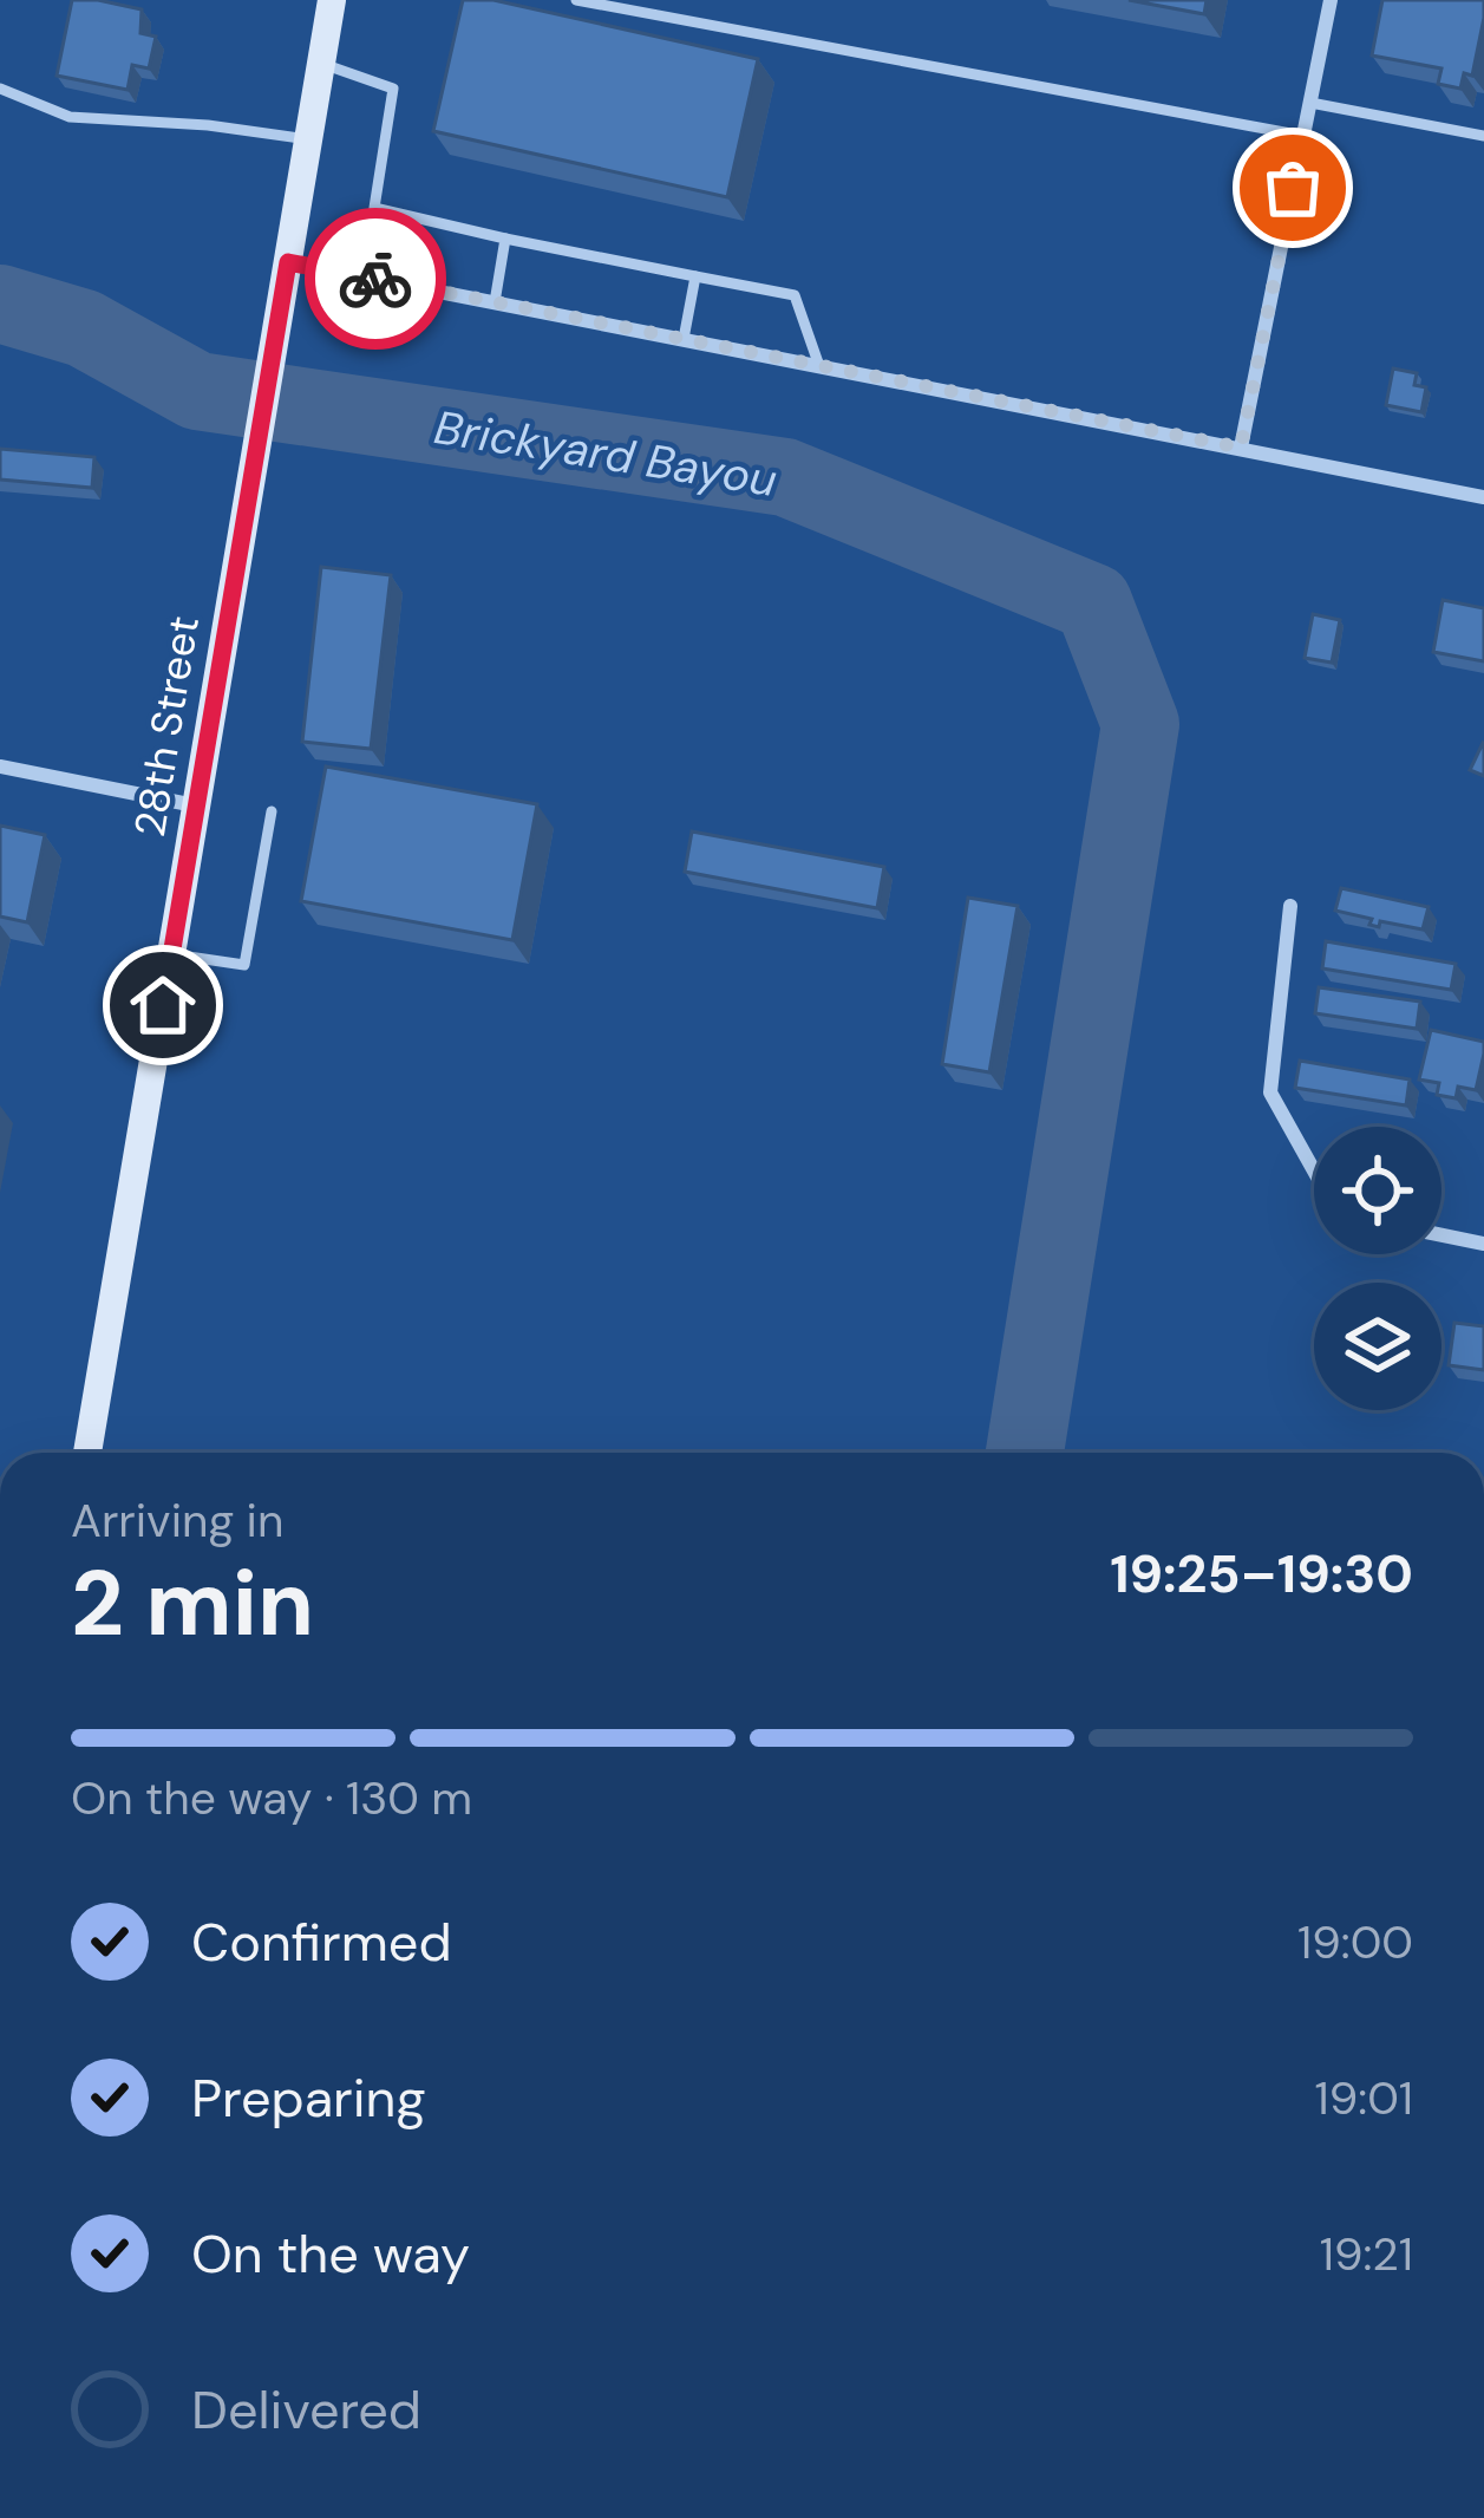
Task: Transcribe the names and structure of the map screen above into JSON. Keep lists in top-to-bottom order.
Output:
{
  "streets": {
    "main road": ["28th Street"]
  },
  "water": ["Brickyard Bayou"],
  "page": {
    "heading": ["2 min", "Arriving in", "19:25–19:30"],
    "bar": "On the way · 130 m",
    "list": [
      ["Confirmed", "19:00"],
      ["Preparing", "19:01"],
      ["On the way", "19:21"],
      "Delivered"
    ]
  }
}
